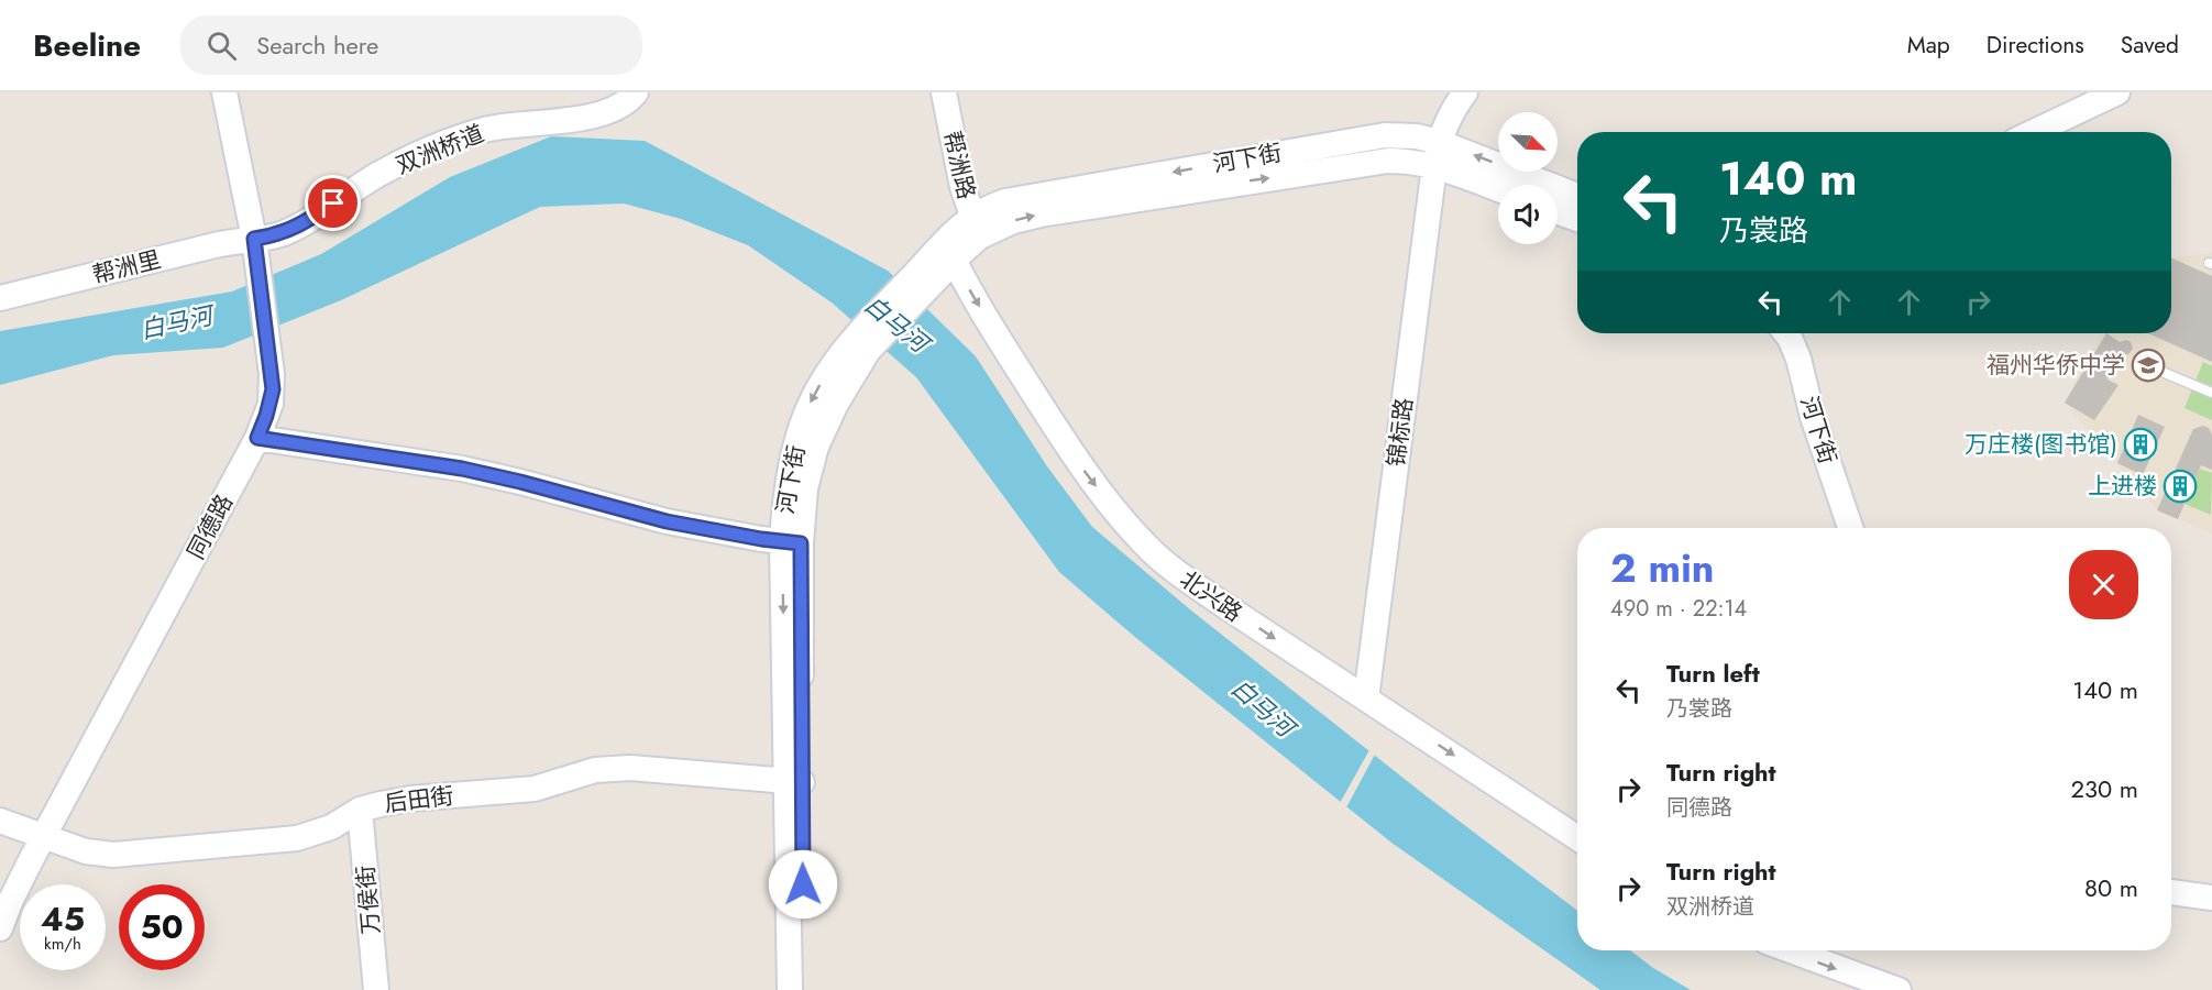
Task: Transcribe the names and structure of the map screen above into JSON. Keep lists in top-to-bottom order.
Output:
{
  "streets": {
    "street": [
      "双洲桥道",
      "河下街",
      "帮洲路",
      "帮洲里",
      "锦标路",
      "同德路",
      "北兴路",
      "后田街",
      "万侯街"
    ]
  },
  "crossings": [
    ["双洲桥道", "帮洲里"],
    ["双洲桥道", "同德路"],
    ["河下街", "帮洲路"],
    ["河下街", "锦标路"],
    ["河下街", "北兴路"],
    ["河下街", "后田街"],
    ["帮洲里", "同德路"],
    ["锦标路", "北兴路"],
    ["同德路", "后田街"],
    ["后田街", "万侯街"]
  ],
  "one_way": ["北兴路"],
  "water": ["白马河"],
  "places": {
    "school or university": ["福州华侨中学"],
    "building": ["万庄楼(图书馆)", "上进楼"]
  },
  "north": "bottom right",
  "page": {
    "header": "Beeline",
    "search": "Search here",
    "nav": ["Map", "Directions", "Saved"],
    "turn": ["140 m", "乃裳路"],
    "heading": ["2 min", "490 m · 22:14"],
    "list": [
      {
        "name": "Turn left",
        "note": "乃裳路",
        "value": "140 m"
      },
      {
        "name": "Turn right",
        "note": "同德路",
        "value": "230 m"
      },
      {
        "name": "Turn right",
        "note": "双洲桥道",
        "value": "80 m"
      }
    ],
    "speed": "45 km/h",
    "limit": "50"
  }
}
